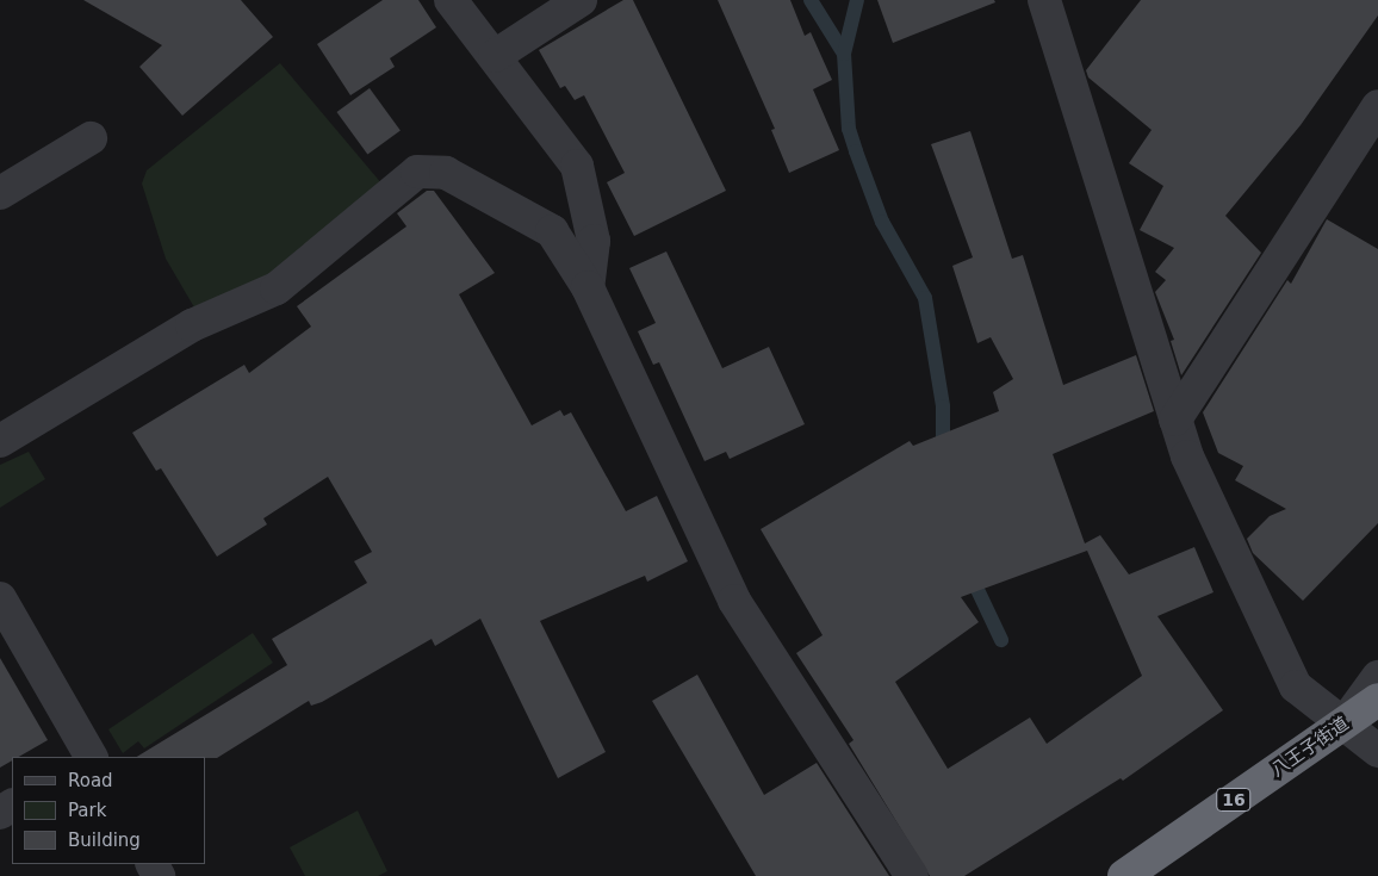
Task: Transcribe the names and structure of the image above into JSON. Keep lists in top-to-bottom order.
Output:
{
  "streets": {
    "highway": ["八王子街道", "16"]
  },
  "legend": ["Road", "Park", "Building"]
}
